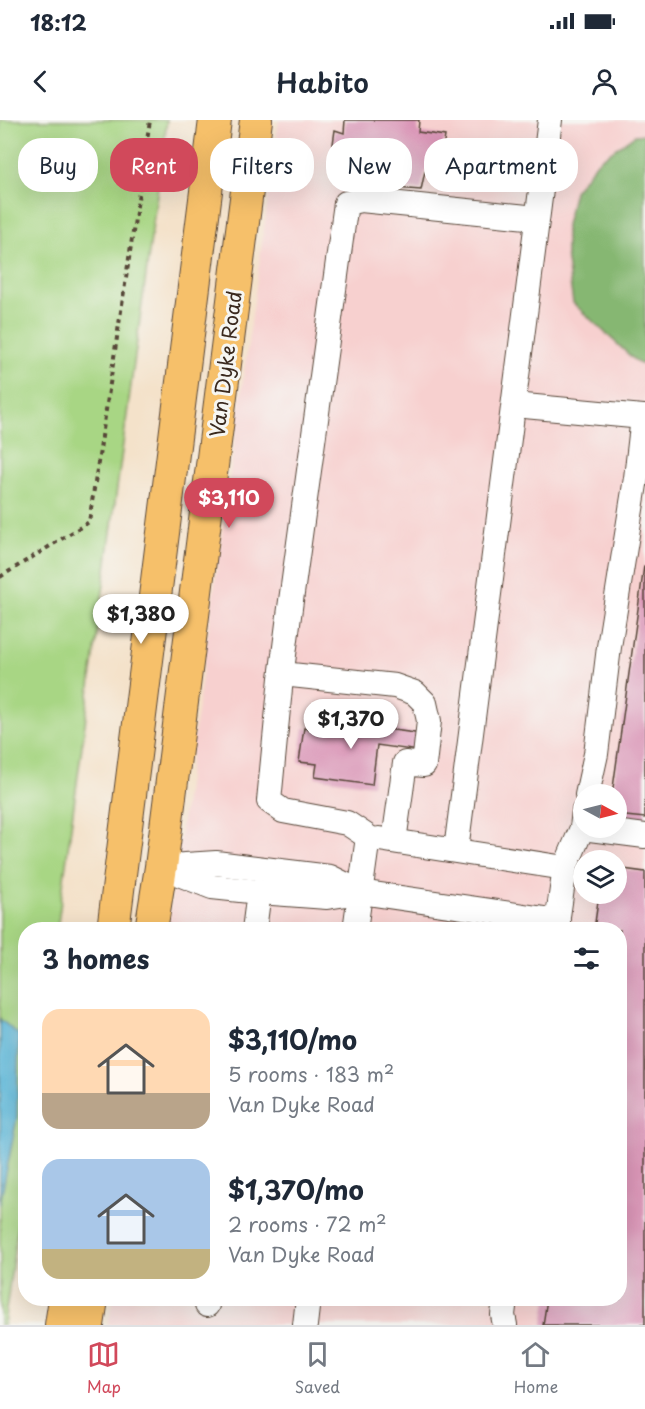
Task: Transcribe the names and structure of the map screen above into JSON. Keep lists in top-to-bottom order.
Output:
{
  "streets": {
    "main road": ["Van Dyke Road"]
  },
  "north": "right",
  "page": {
    "status": "18:12",
    "header": "Habito",
    "chip": [
      "Buy",
      "Rent",
      "Filters",
      "New",
      "Apartment"
    ],
    "price": ["$3,110", "$1,380", "$1,370"],
    "heading": "3 homes",
    "list": [
      {
        "name": "$3,110/mo",
        "note": "5 rooms · 183 m² · Van Dyke Road"
      },
      {
        "name": "$1,370/mo",
        "note": "2 rooms · 72 m² · Van Dyke Road"
      }
    ],
    "tabs": ["Map", "Saved", "Home"]
  }
}
